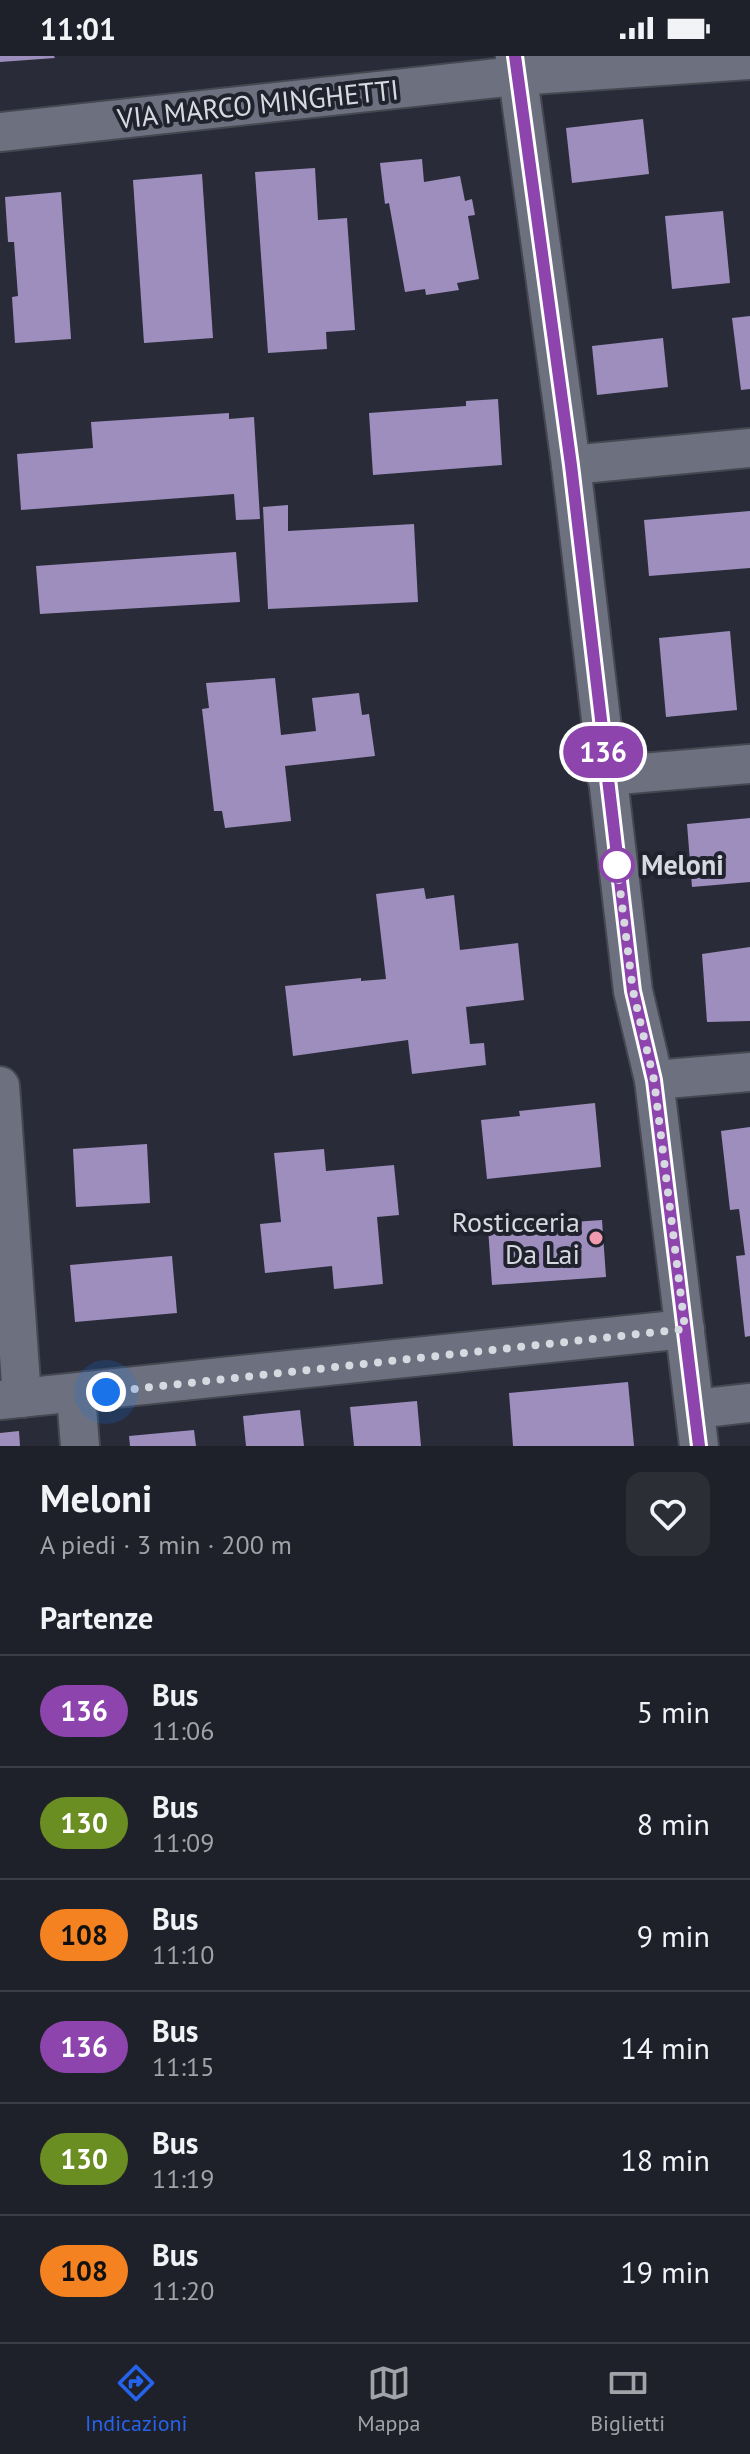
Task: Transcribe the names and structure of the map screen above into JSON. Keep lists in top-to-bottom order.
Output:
{
  "streets": {
    "street": ["VIA MARCO MINGHETTI"]
  },
  "places": ["Meloni", "Rosticceria Da Lai"],
  "lines": ["bus line 136"],
  "page": {
    "status": "11:01",
    "on_map": "136",
    "heading": [
      ["Meloni", "A piedi · 3 min · 200 m"],
      "Partenze"
    ],
    "list": [
      {
        "mark": "136",
        "name": "Bus",
        "note": "11:06",
        "value": "5 min"
      },
      {
        "mark": "130",
        "name": "Bus",
        "note": "11:09",
        "value": "8 min"
      },
      {
        "mark": "108",
        "name": "Bus",
        "note": "11:10",
        "value": "9 min"
      },
      {
        "mark": "136",
        "name": "Bus",
        "note": "11:15",
        "value": "14 min"
      },
      {
        "mark": "130",
        "name": "Bus",
        "note": "11:19",
        "value": "18 min"
      },
      {
        "mark": "108",
        "name": "Bus",
        "note": "11:20",
        "value": "19 min"
      }
    ],
    "tabs": ["Indicazioni", "Mappa", "Biglietti"]
  }
}
